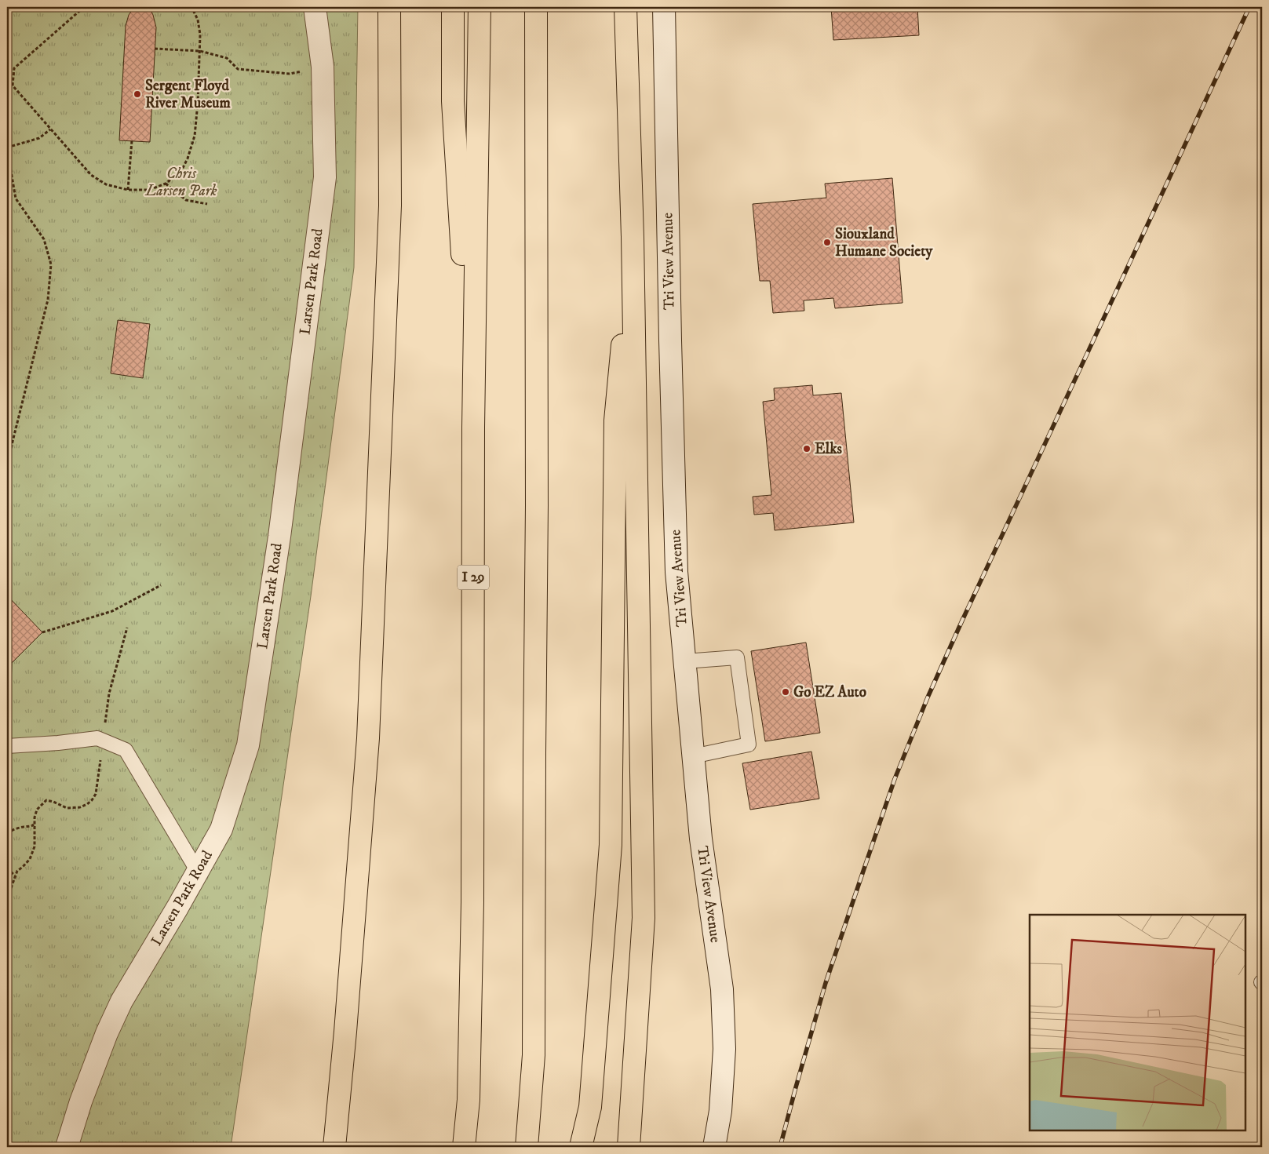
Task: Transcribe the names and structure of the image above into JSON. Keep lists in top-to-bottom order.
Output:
{
  "streets": {
    "highway": ["I 29"],
    "street": ["Tri View Avenue", "Larsen Park Road"]
  },
  "parks": ["Chris Larsen Park"],
  "places": [
    "Sergent Floyd River Museum",
    "Siouxland Humane Society",
    "Elks",
    "Go EZ Auto"
  ]
}
